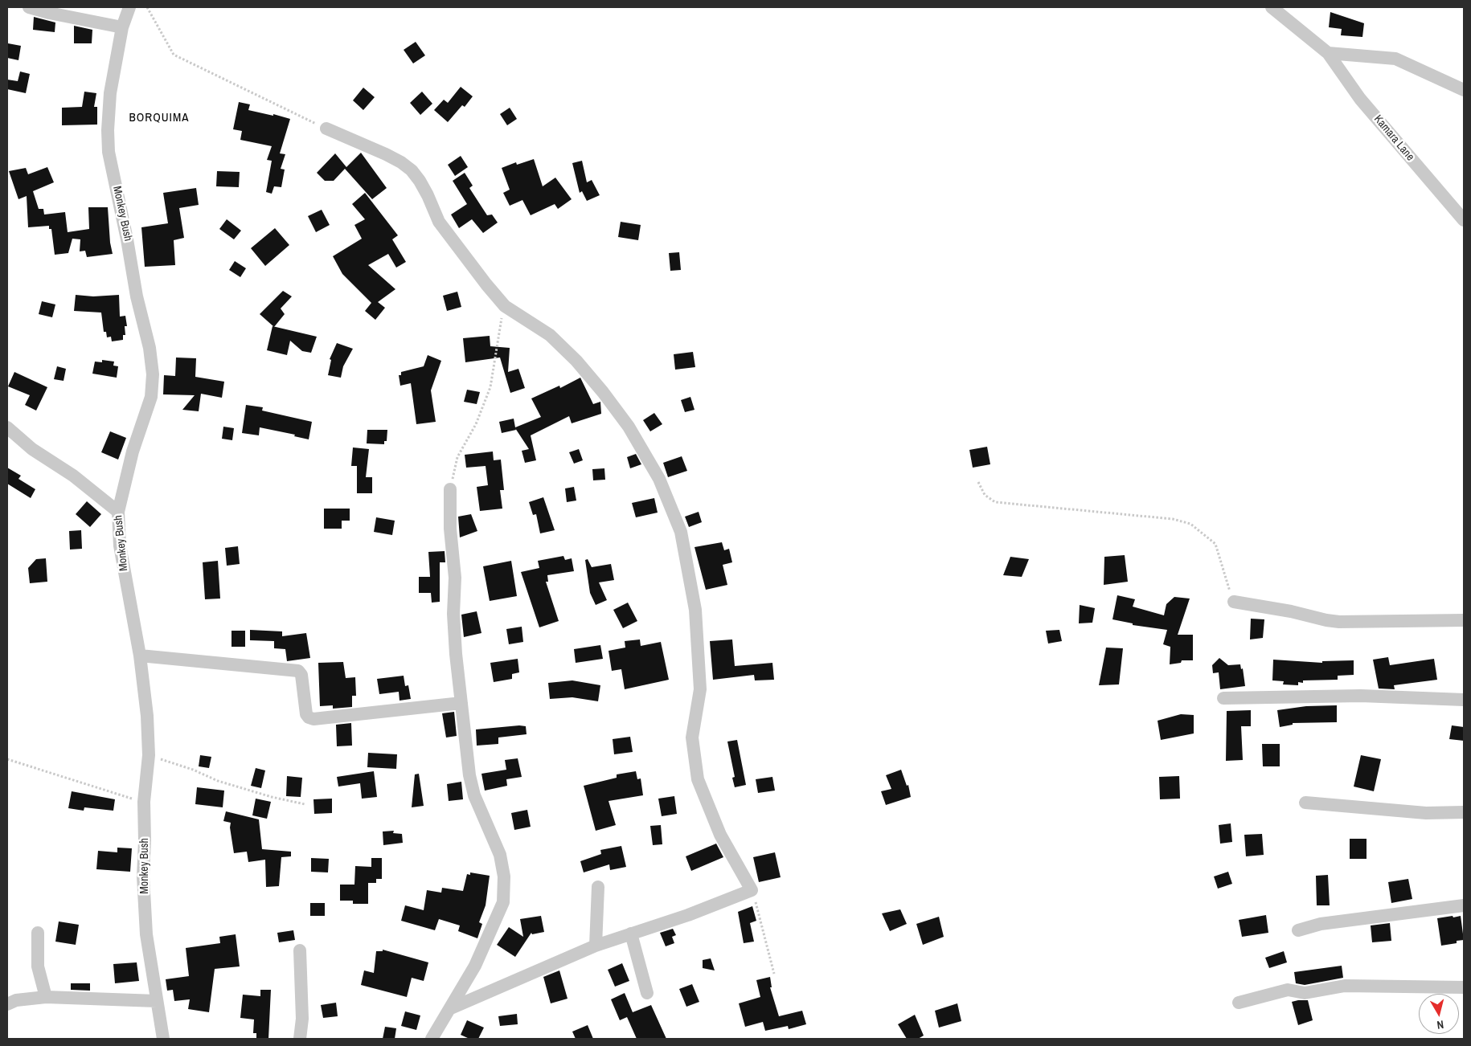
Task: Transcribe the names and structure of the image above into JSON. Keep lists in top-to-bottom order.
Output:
{
  "streets": {
    "street": ["Kamara Lane", "Monkey Bush"]
  },
  "districts": ["BORQUIMA"],
  "north": "bottom"
}
